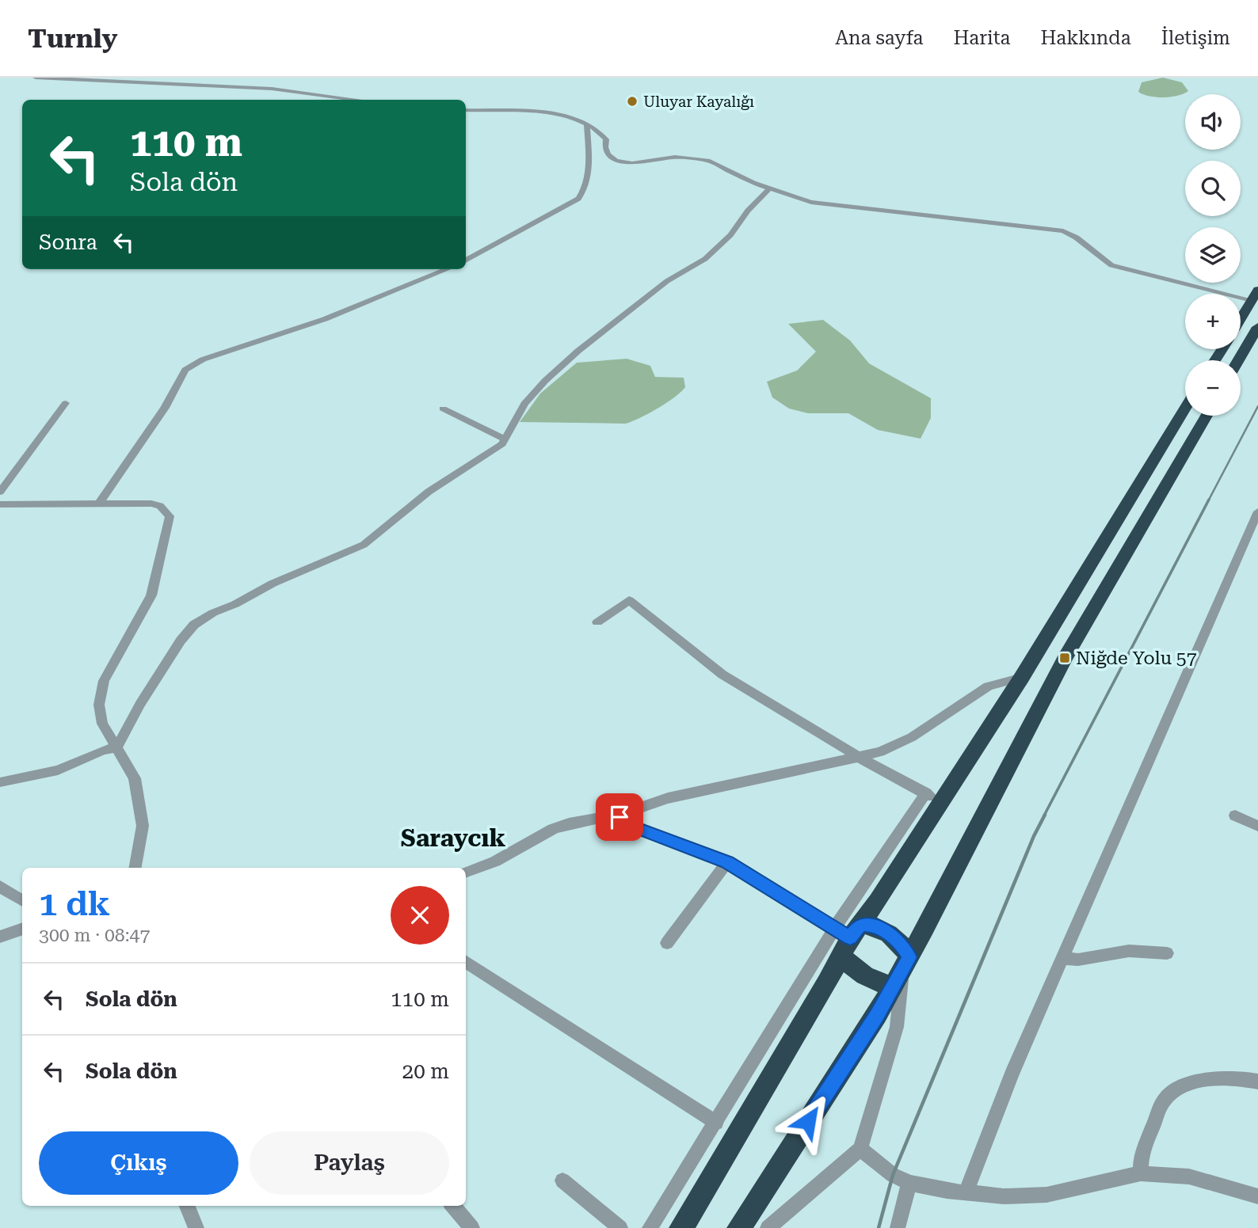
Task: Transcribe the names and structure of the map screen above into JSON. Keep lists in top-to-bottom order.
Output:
{
  "districts": ["Saraycık"],
  "places": {
    "other": ["Uluyar Kayalığı"],
    "transit": ["Niğde Yolu 57"]
  },
  "page": {
    "header": "Turnly",
    "nav": [
      "Ana sayfa",
      "Harita",
      "Hakkında",
      "İletişim"
    ],
    "map_buttons": ["+", "−"],
    "turn": ["110 m", "Sola dön"],
    "then": "Sonra",
    "heading": ["1 dk", "300 m · 08:47"],
    "list": [
      {
        "name": "Sola dön",
        "value": "110 m"
      },
      {
        "name": "Sola dön",
        "value": "20 m"
      }
    ],
    "buttons": ["Çıkış", "Paylaş"]
  }
}
